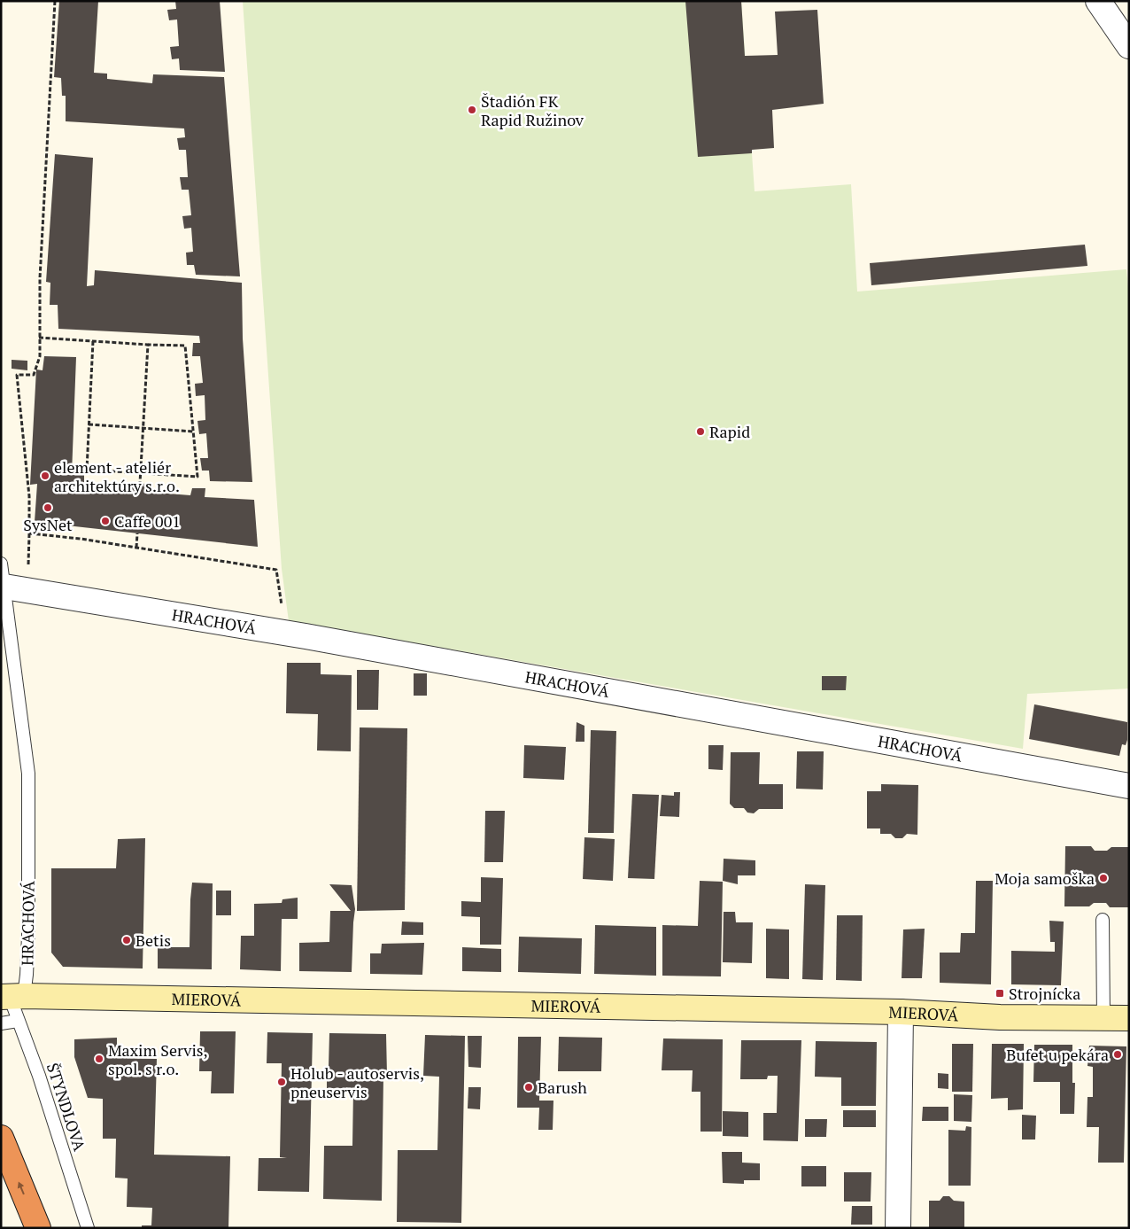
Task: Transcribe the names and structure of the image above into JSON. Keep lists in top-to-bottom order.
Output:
{
  "streets": {
    "street": ["HRACHOVÁ", "MIEROVÁ"],
    "lane": ["ŠTYNDLOVA"]
  },
  "crossings": [
    ["HRACHOVÁ", "MIEROVÁ"],
    ["HRACHOVÁ", "ŠTYNDLOVA"],
    ["MIEROVÁ", "ŠTYNDLOVA"]
  ],
  "places": {
    "other": [
      "Štadión FK Rapid Ružinov",
      "Rapid",
      "element - ateliér architektúry s.r.o.",
      "SysNet",
      "Caffe 001",
      "Moja samoška",
      "Betis",
      "Bufet u pekára",
      "Maxim Servis, spol. s r.o.",
      "Holub - autoservis, pneuservis",
      "Barush"
    ],
    "transit": ["Strojnícka"]
  }
}
